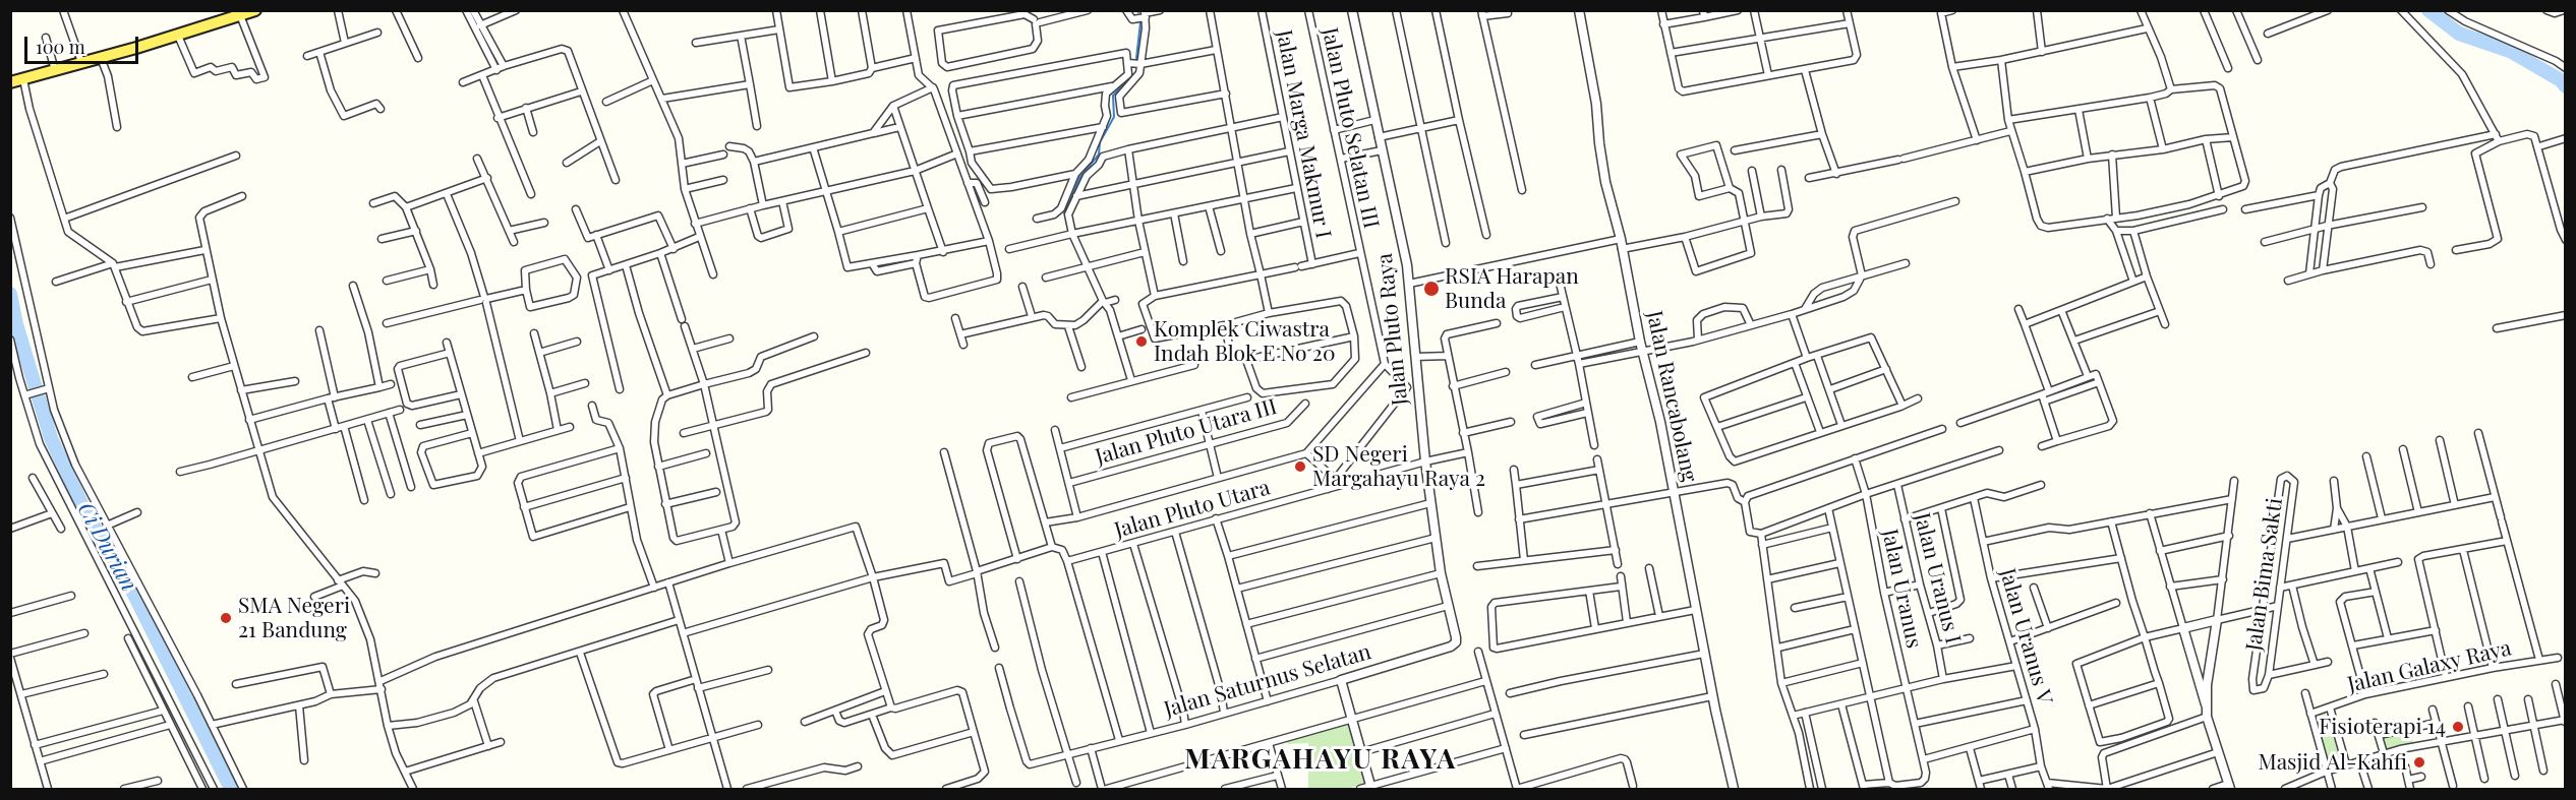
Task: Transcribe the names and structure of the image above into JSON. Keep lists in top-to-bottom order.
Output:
{
  "streets": {
    "street": [
      "Jalan Pluto Selatan III",
      "Jalan Marga Makmur I",
      "Jalan Pluto Raya",
      "Jalan Rancabolang",
      "Jalan Pluto Utara III",
      "Jalan Pluto Utara",
      "Jalan Bima Sakti",
      "Jalan Uranus I",
      "Jalan Uranus",
      "Jalan Uranus V",
      "Jalan Galaxy Raya",
      "Jalan Saturnus Selatan"
    ]
  },
  "crossings": [
    ["Jalan Pluto Raya", "Jalan Pluto Utara"],
    ["Jalan Pluto Raya", "Jalan Saturnus Selatan"]
  ],
  "districts": ["MARGAHAYU RAYA"],
  "water": ["Ci Durian"],
  "places": [
    "RSIA Harapan Bunda",
    "Komplek Ciwastra Indah Blok E No 20",
    "SD Negeri Margahayu Raya 2",
    "SMA Negeri 21 Bandung",
    "Fisioterapi 14",
    "Masjid Al-Kahfi"
  ],
  "scale_bar": "100 m"
}
